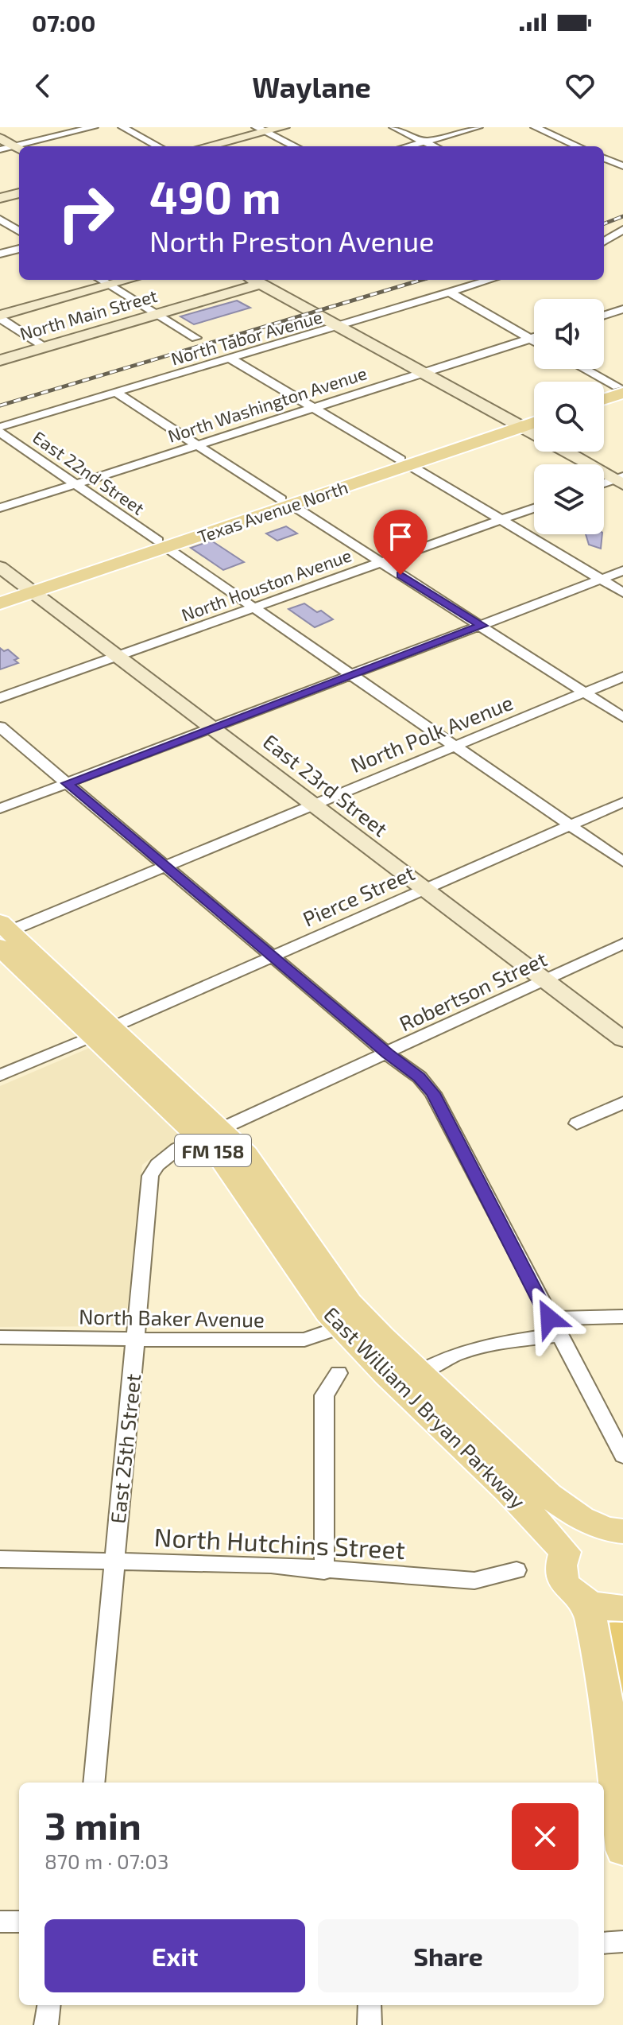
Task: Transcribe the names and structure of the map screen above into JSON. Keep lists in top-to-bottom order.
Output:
{
  "streets": {
    "main road": ["Texas Avenue North", "FM 158", "East William J Bryan Parkway"],
    "street": [
      "North Main Street",
      "North Tabor Avenue",
      "North Washington Avenue",
      "East 22nd Street",
      "North Houston Avenue",
      "North Polk Avenue",
      "East 23rd Street",
      "Pierce Street",
      "Robertson Street",
      "North Baker Avenue",
      "East 25th Street",
      "North Hutchins Street"
    ]
  },
  "crossings": [
    ["North Washington Avenue", "East 22nd Street"],
    ["East 22nd Street", "Texas Avenue North"],
    ["East 22nd Street", "North Houston Avenue"],
    ["East 22nd Street", "North Polk Avenue"],
    ["East 22nd Street", "Pierce Street"],
    ["Texas Avenue North", "East 23rd Street"],
    ["North Houston Avenue", "East 23rd Street"],
    ["North Polk Avenue", "East 23rd Street"],
    ["North Polk Avenue", "East William J Bryan Parkway"],
    ["East 23rd Street", "Pierce Street"],
    ["East 23rd Street", "Robertson Street"],
    ["Pierce Street", "East William J Bryan Parkway"],
    ["Robertson Street", "East William J Bryan Parkway"],
    ["Robertson Street", "East 25th Street"],
    ["North Baker Avenue", "East William J Bryan Parkway"],
    ["North Baker Avenue", "East 25th Street"],
    ["East William J Bryan Parkway", "East 25th Street"],
    ["East 25th Street", "North Hutchins Street"]
  ],
  "page": {
    "status": "07:00",
    "header": "Waylane",
    "turn": ["490 m", "North Preston Avenue"],
    "heading": ["3 min", "870 m · 07:03"],
    "buttons": ["Exit", "Share"]
  }
}
